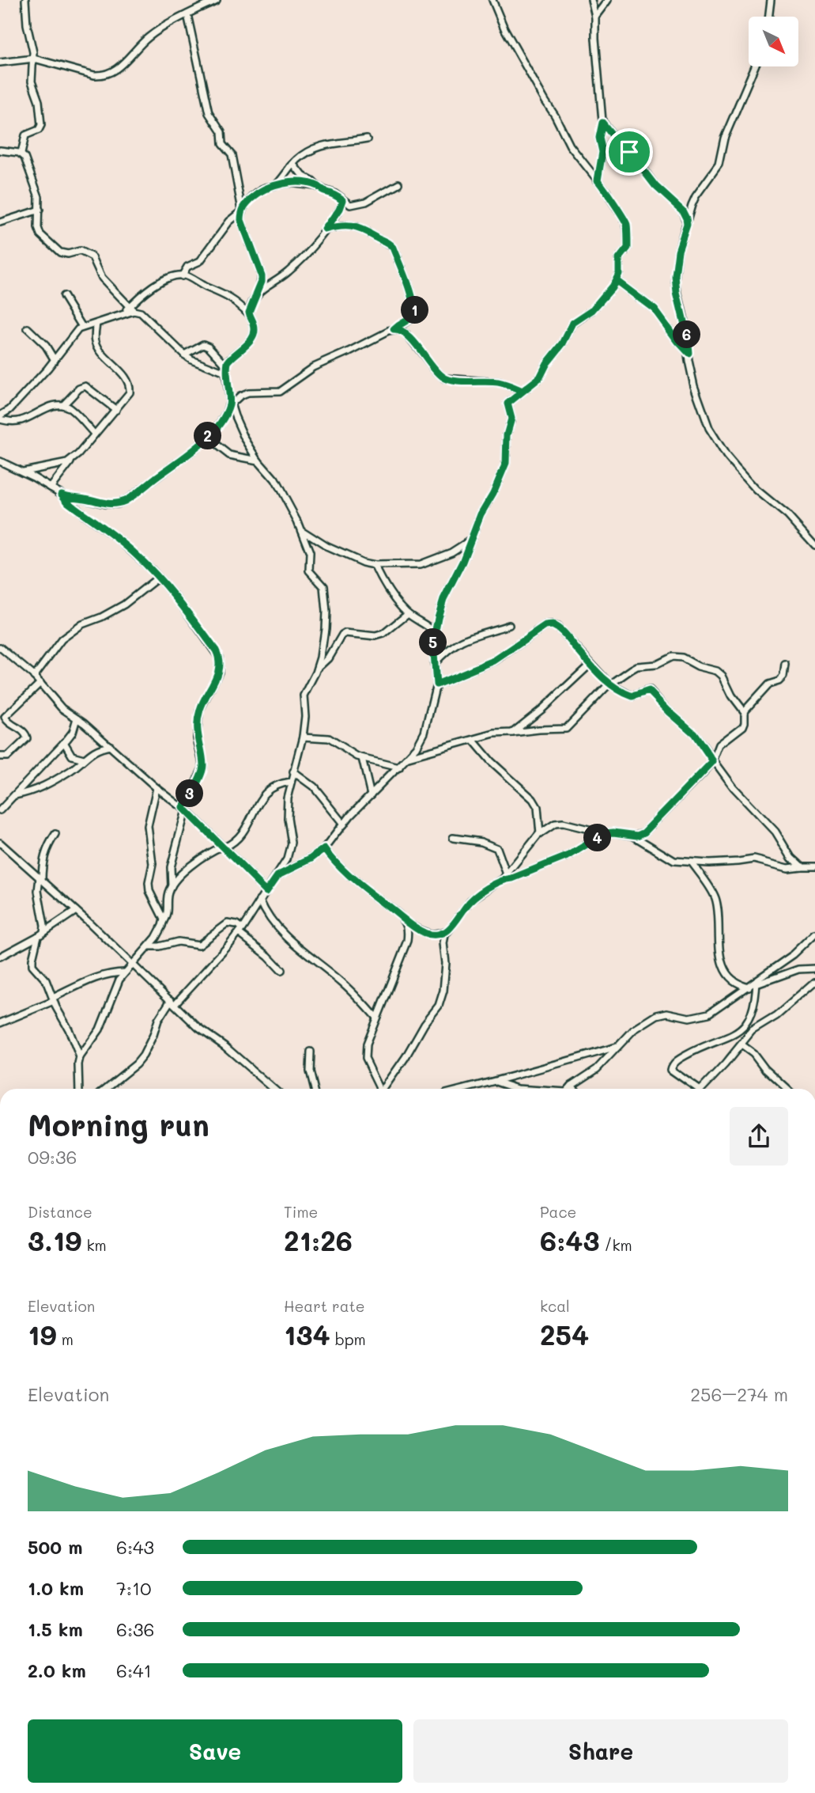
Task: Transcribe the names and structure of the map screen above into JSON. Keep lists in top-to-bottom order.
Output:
{
  "north": "bottom right",
  "page": {
    "pins": [
      "1",
      "6",
      "2",
      "5",
      "3",
      "4"
    ],
    "heading": ["Morning run", "09:36"],
    "stats": [
      ["Distance", "3.19 km"],
      ["Time", "21:26"],
      ["Pace", "6:43 /km"],
      ["Elevation", "19 m"],
      ["Heart rate", "134 bpm"],
      ["kcal", "254"]
    ],
    "chart": ["Elevation", "256–274 m"],
    "list": [
      {
        "name": "500 m",
        "note": "6:43"
      },
      {
        "name": "1.0 km",
        "note": "7:10"
      },
      {
        "name": "1.5 km",
        "note": "6:36"
      },
      {
        "name": "2.0 km",
        "note": "6:41"
      }
    ],
    "buttons": ["Save", "Share"]
  }
}
